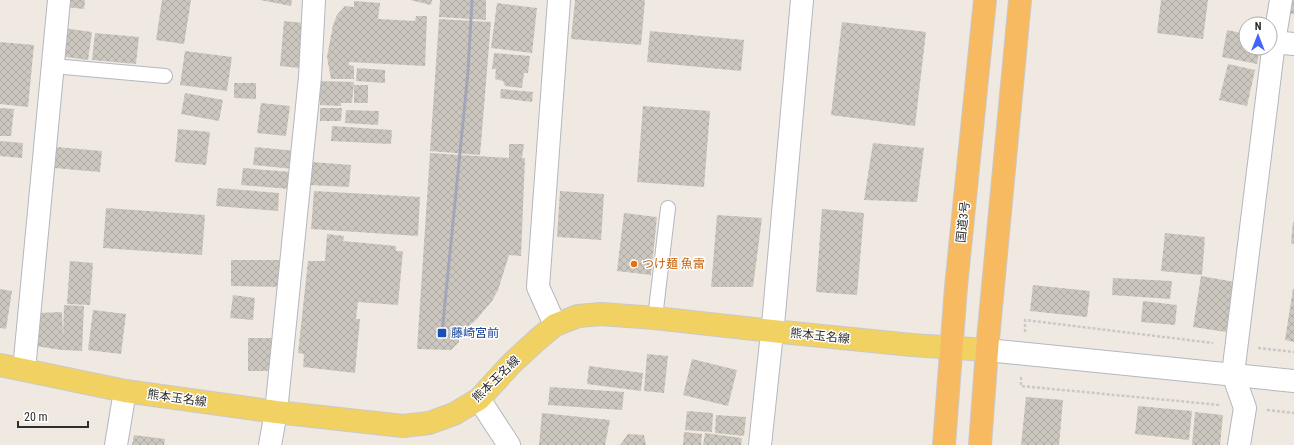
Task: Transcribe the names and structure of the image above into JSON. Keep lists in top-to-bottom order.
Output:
{
  "streets": {
    "highway": ["国道3号"],
    "main road": ["熊本玉名線"]
  },
  "crossings": [
    ["国道3号", "熊本玉名線"]
  ],
  "places": {
    "other": ["つけ麺 魚雷"],
    "transit": ["藤崎宮前"]
  },
  "scale_bar": "20 m",
  "north": "top"
}
